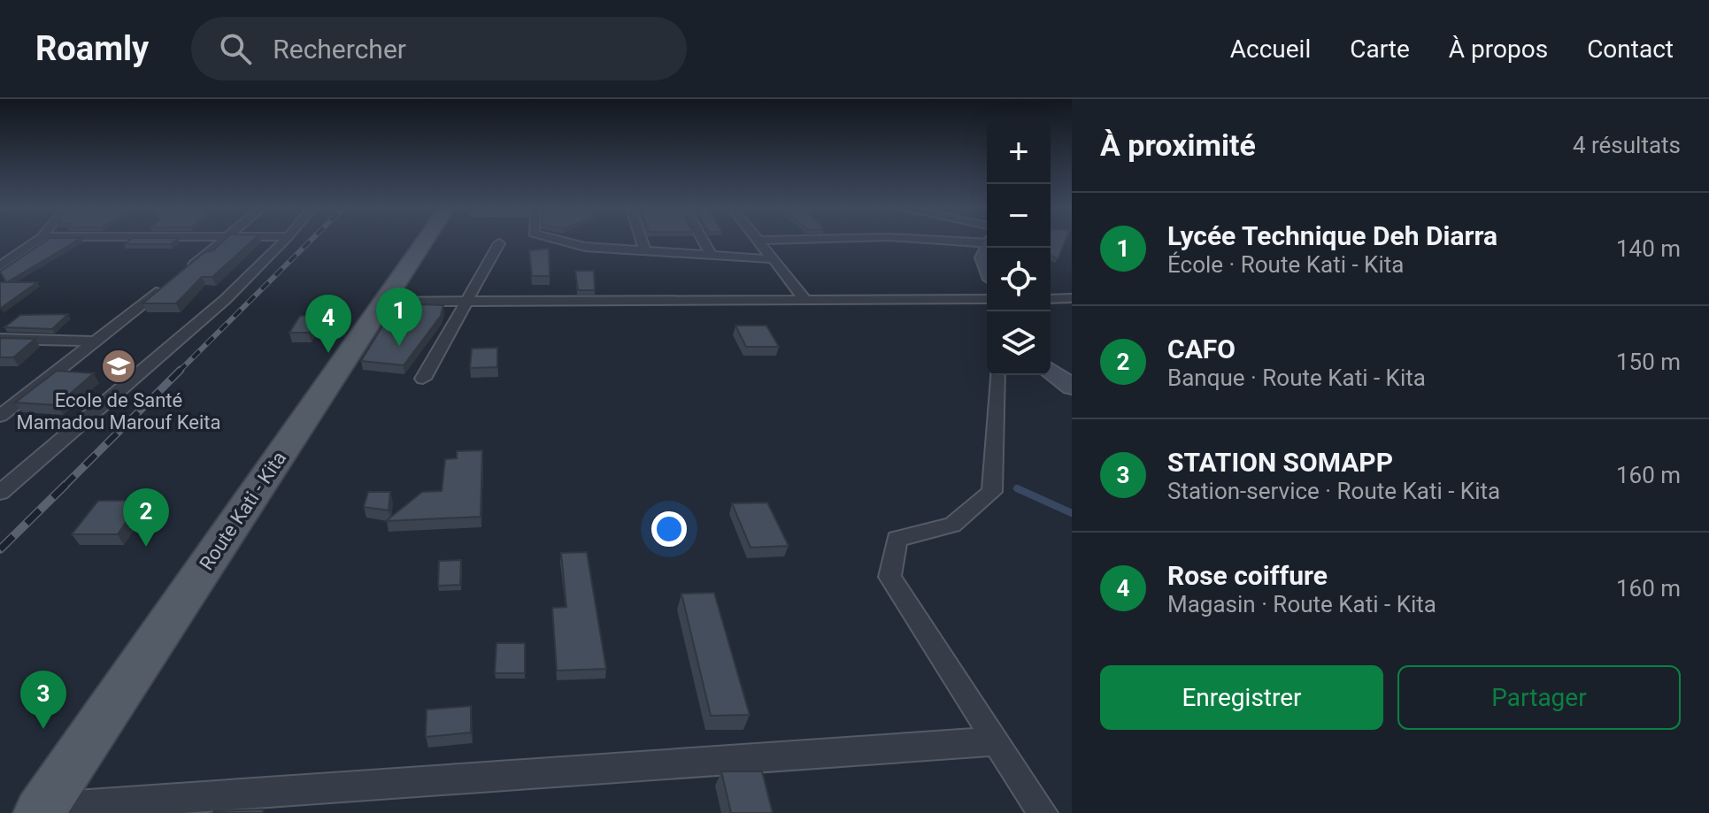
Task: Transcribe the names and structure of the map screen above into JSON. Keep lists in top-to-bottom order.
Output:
{
  "streets": {
    "main road": ["Route Kati - Kita"]
  },
  "places": {
    "school or university": ["Ecole de Santé Mamadou Marouf Keita"]
  },
  "page": {
    "header": "Roamly",
    "search": "Rechercher",
    "nav": [
      "Accueil",
      "Carte",
      "À propos",
      "Contact"
    ],
    "heading": ["À proximité", "4 résultats"],
    "map_buttons": ["+", "−"],
    "list": [
      {
        "mark": "1",
        "name": "Lycée Technique Deh Diarra",
        "note": "École · Route Kati - Kita",
        "value": "140 m"
      },
      {
        "mark": "2",
        "name": "CAFO",
        "note": "Banque · Route Kati - Kita",
        "value": "150 m"
      },
      {
        "mark": "3",
        "name": "STATION SOMAPP",
        "note": "Station-service · Route Kati - Kita",
        "value": "160 m"
      },
      {
        "mark": "4",
        "name": "Rose coiffure",
        "note": "Magasin · Route Kati - Kita",
        "value": "160 m"
      }
    ],
    "pins": [
      "1",
      "4",
      "2",
      "3"
    ],
    "buttons": ["Enregistrer", "Partager"]
  }
}
